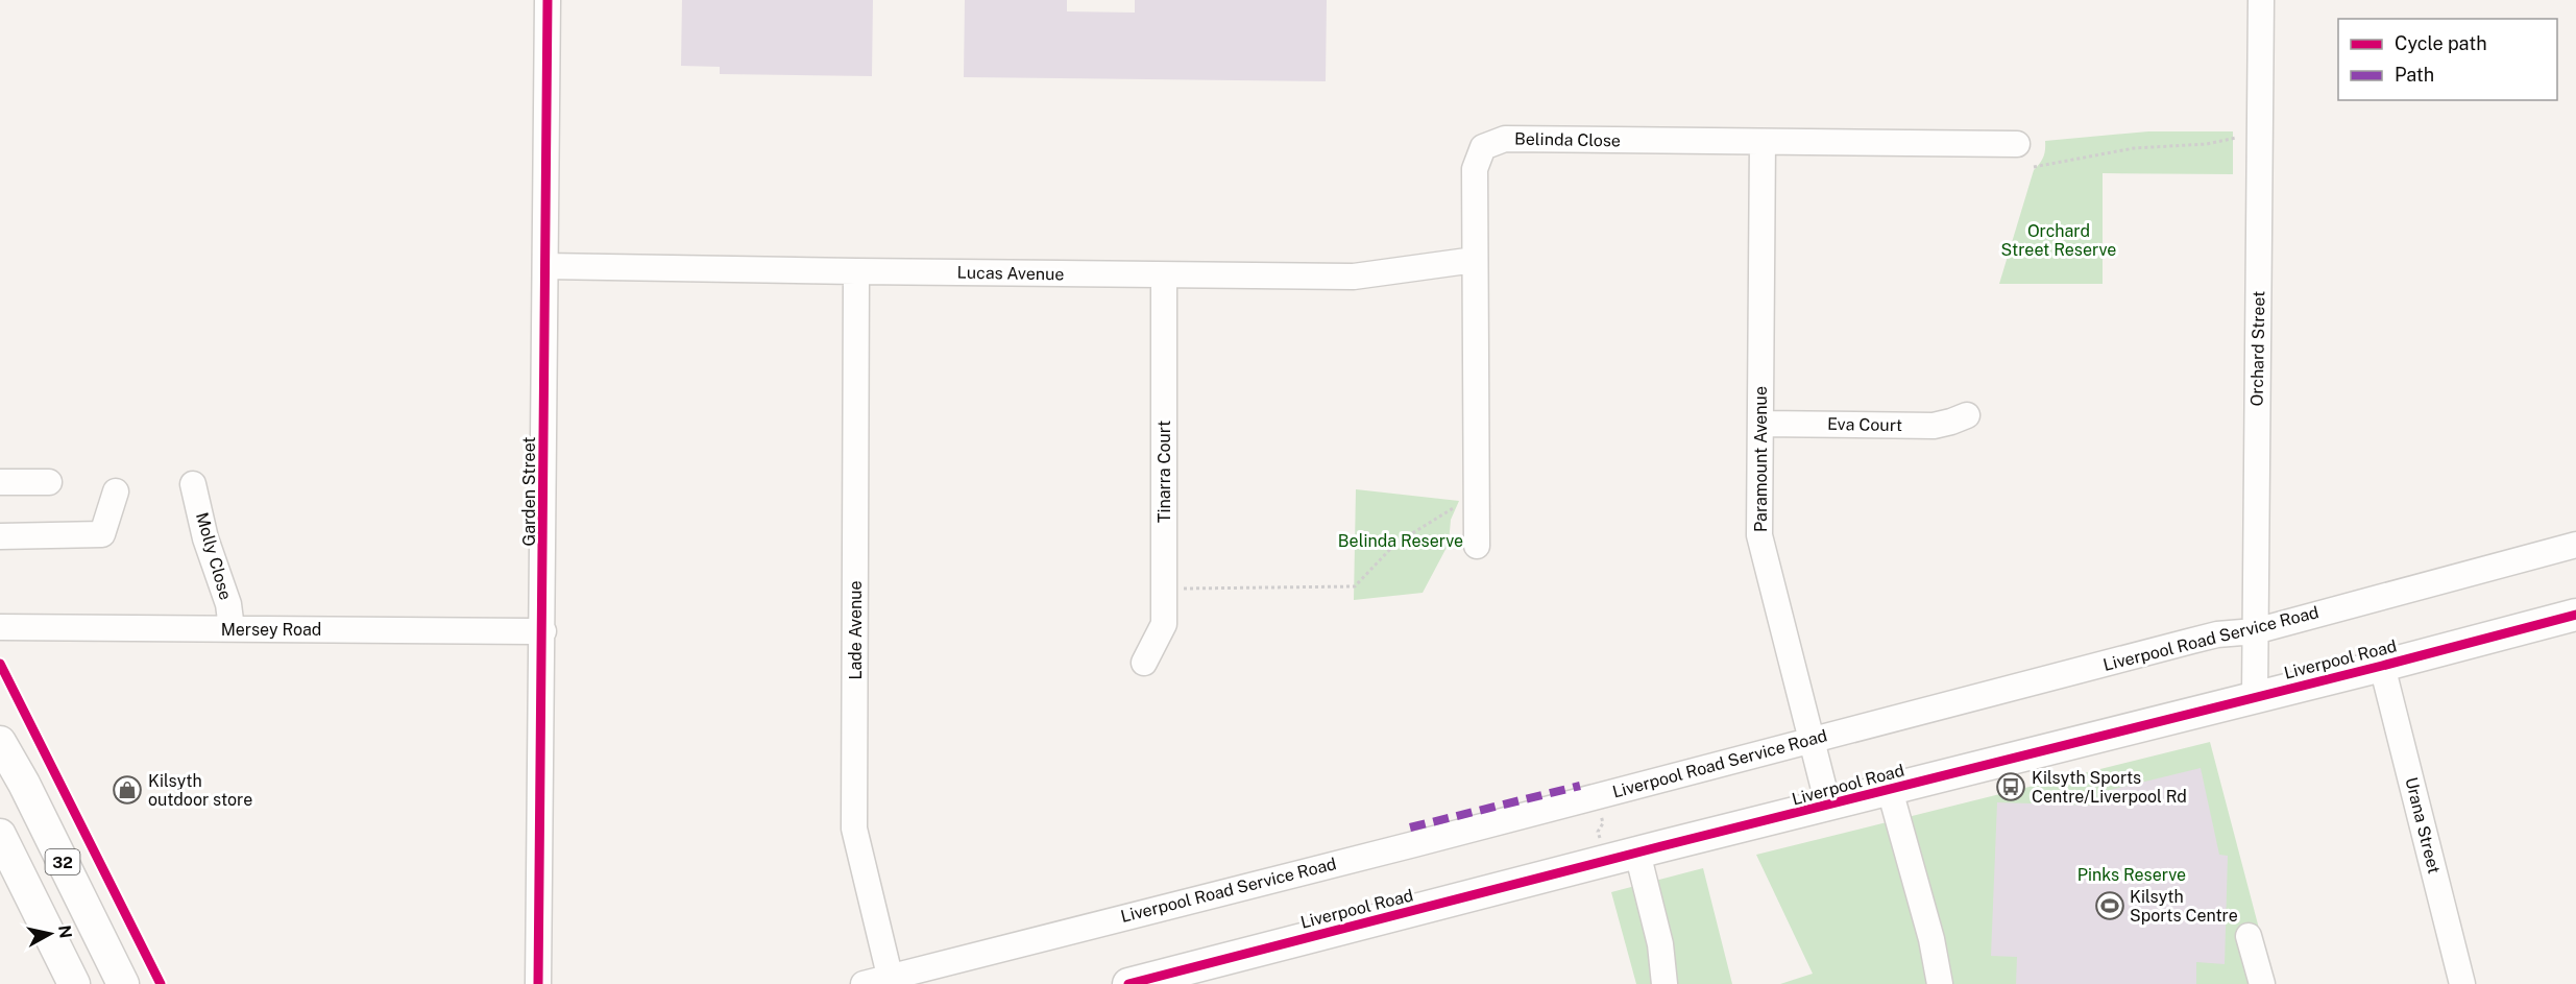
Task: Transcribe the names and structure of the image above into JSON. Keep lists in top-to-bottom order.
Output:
{
  "streets": {
    "main road": ["Liverpool Road", "32"],
    "street": [
      "Belinda Close",
      "Lucas Avenue",
      "Orchard Street",
      "Eva Court",
      "Paramount Avenue",
      "Tinarra Court",
      "Garden Street",
      "Molly Close",
      "Mersey Road",
      "Lade Avenue",
      "Liverpool Road Service Road",
      "Urana Street"
    ]
  },
  "crossings": [
    ["Belinda Close", "Lucas Avenue"],
    ["Belinda Close", "Paramount Avenue"],
    ["Lucas Avenue", "Tinarra Court"],
    ["Lucas Avenue", "Garden Street"],
    ["Lucas Avenue", "Lade Avenue"],
    ["Orchard Street", "Liverpool Road Service Road"],
    ["Orchard Street", "Liverpool Road"],
    ["Eva Court", "Paramount Avenue"],
    ["Paramount Avenue", "Liverpool Road Service Road"],
    ["Paramount Avenue", "Liverpool Road"],
    ["Garden Street", "Mersey Road"],
    ["Molly Close", "Mersey Road"],
    ["Lade Avenue", "Liverpool Road Service Road"],
    ["Liverpool Road", "Urana Street"]
  ],
  "parks": ["Orchard Street Reserve", "Belinda Reserve", "Pinks Reserve"],
  "places": {
    "bus stop": ["Kilsyth Sports Centre/Liverpool Rd"],
    "shop": ["Kilsyth outdoor store"],
    "sports": ["Kilsyth Sports Centre"]
  },
  "legend": ["Cycle path", "Path"],
  "north": "right"
}
